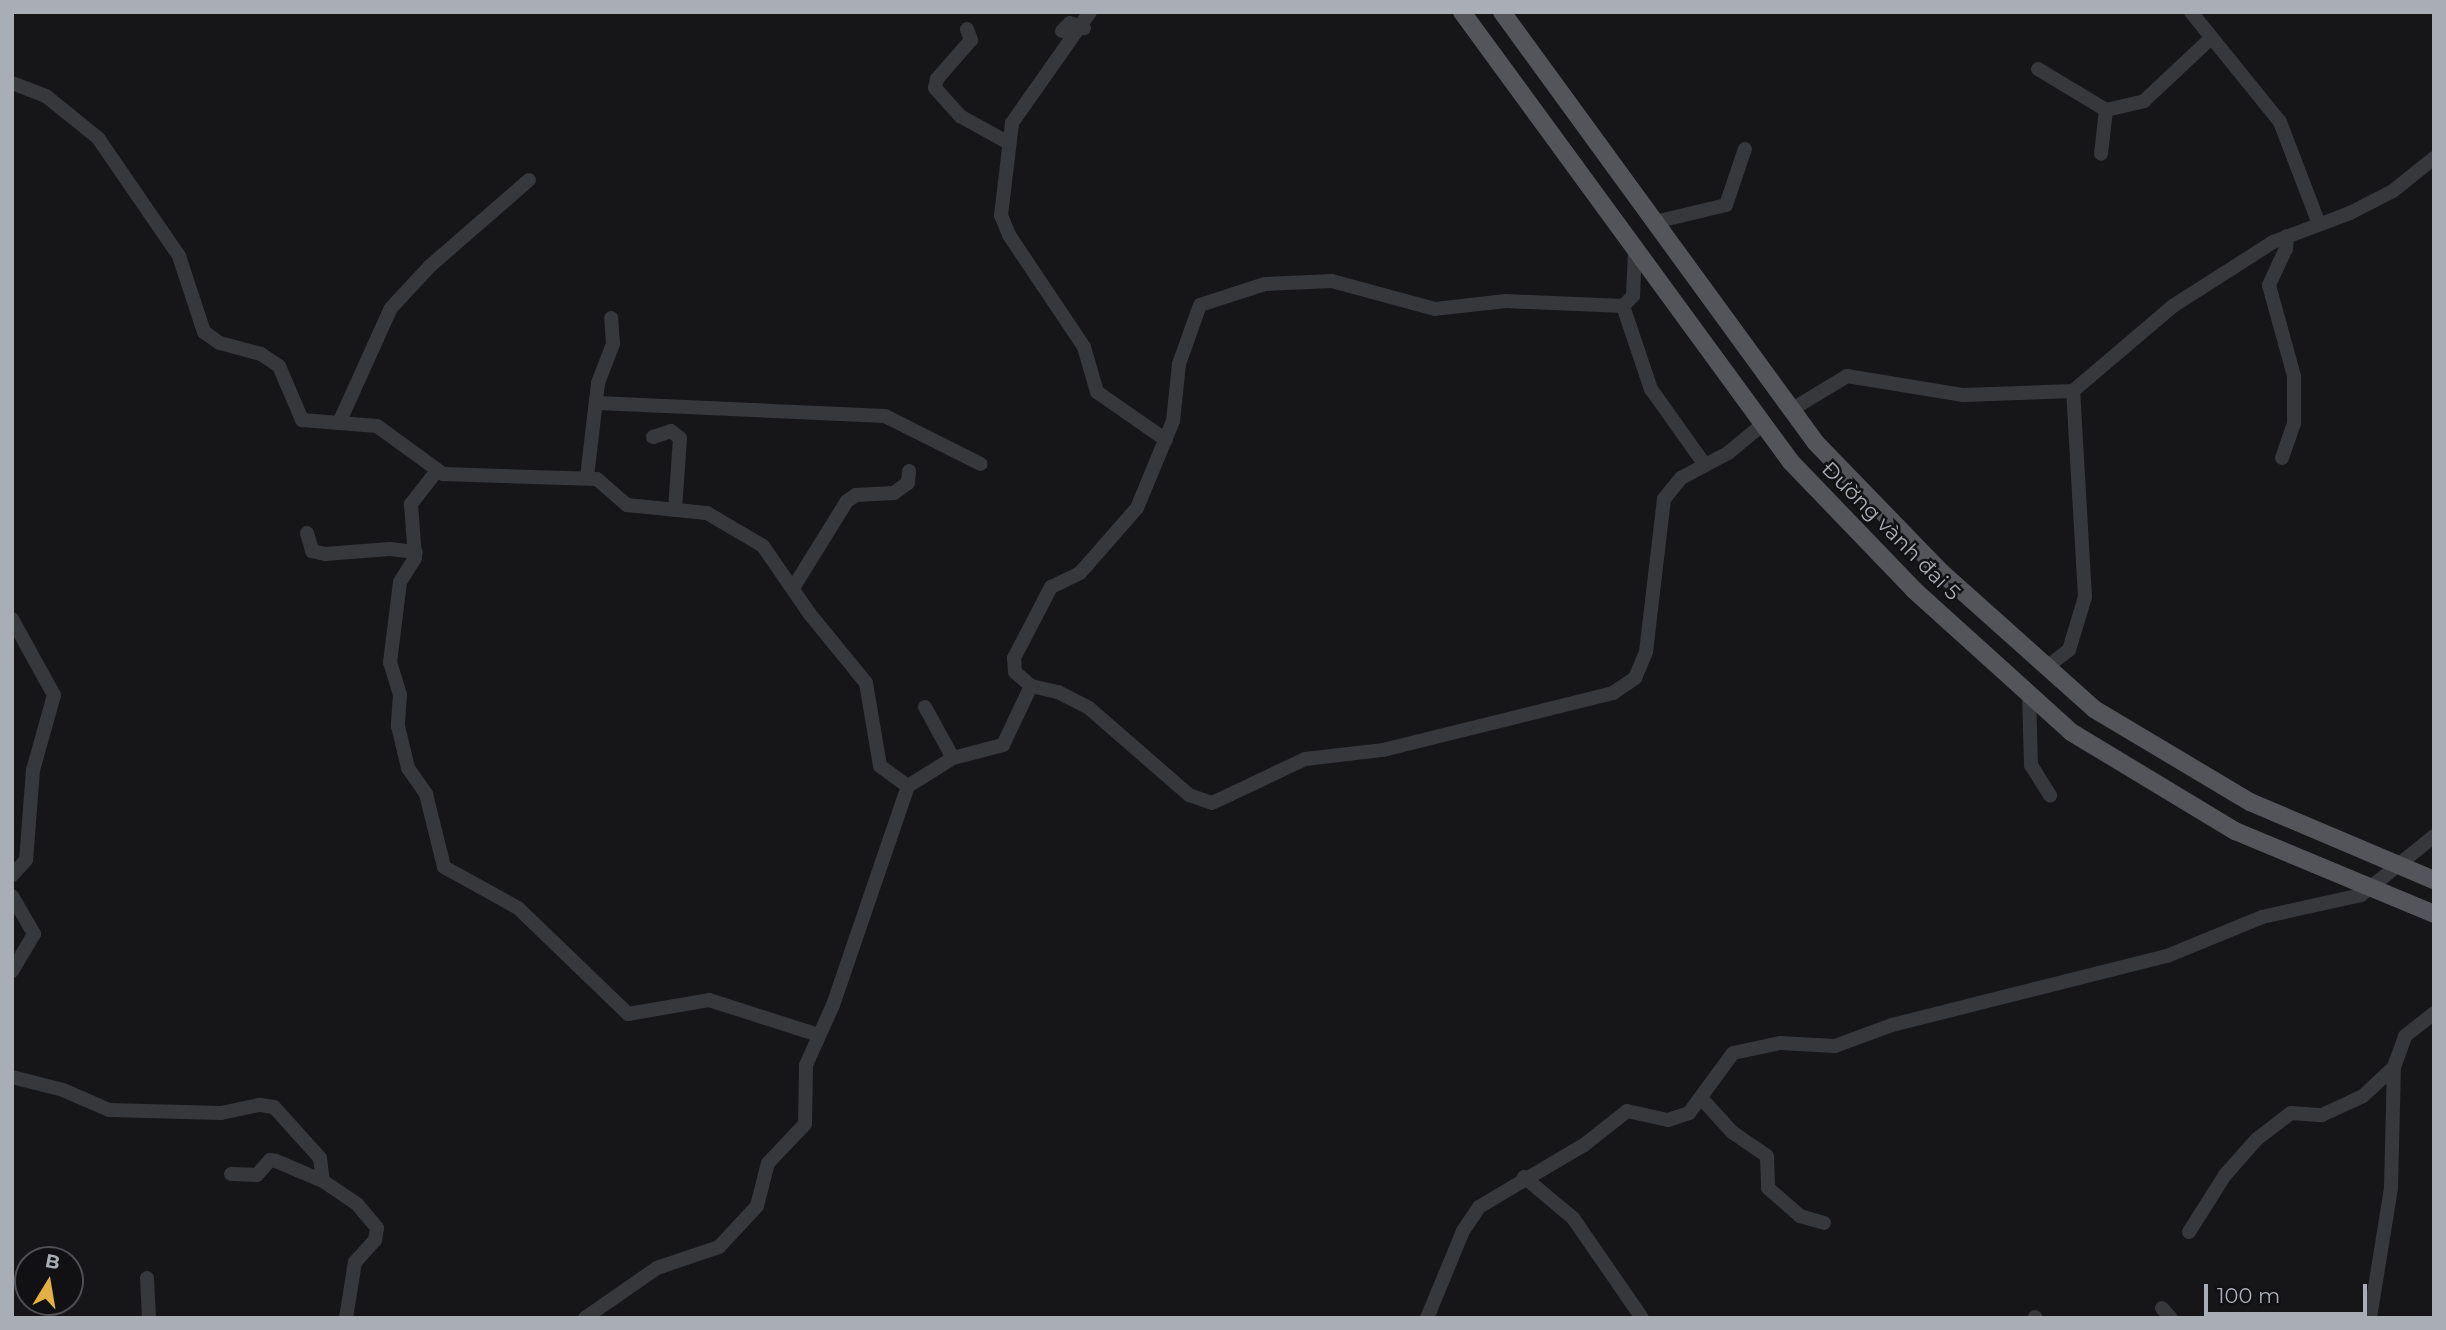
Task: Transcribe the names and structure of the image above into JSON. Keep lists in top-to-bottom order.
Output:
{
  "streets": {
    "main road": ["Đường vành đai 5"]
  },
  "scale_bar": "100 m",
  "north": "top"
}
